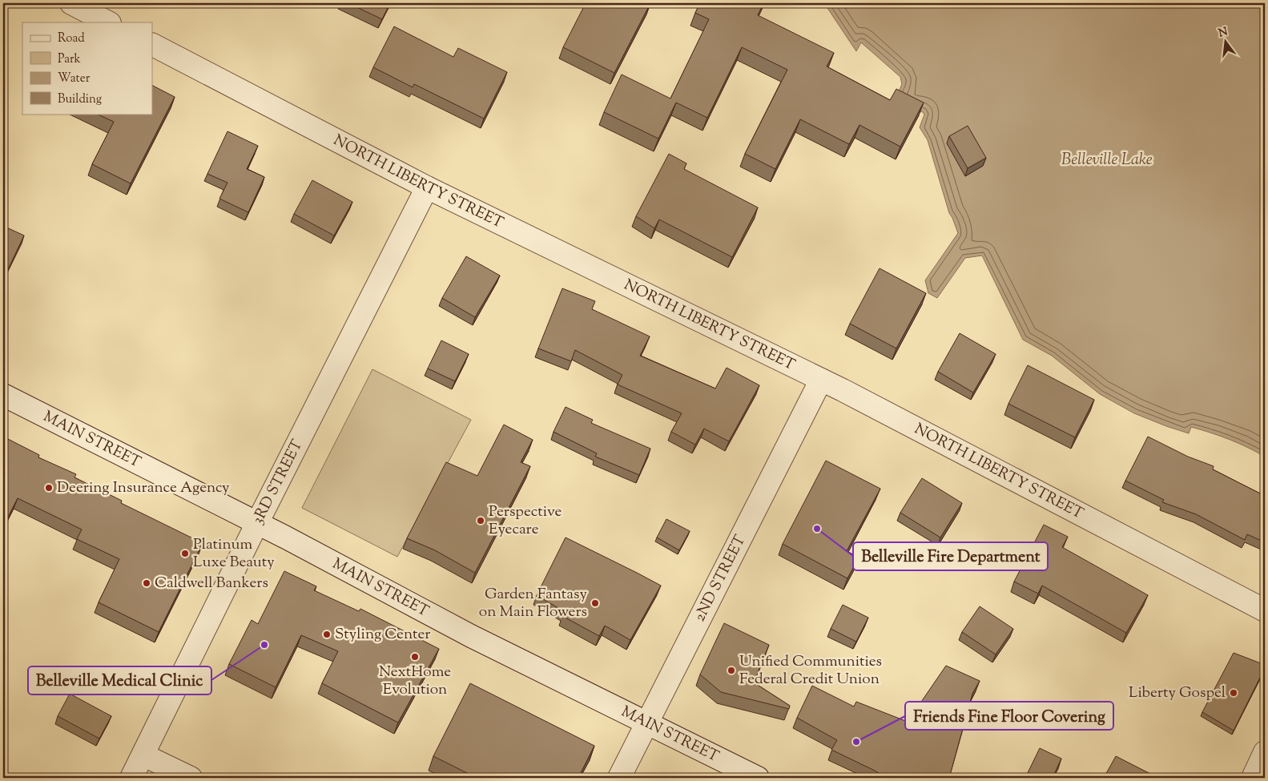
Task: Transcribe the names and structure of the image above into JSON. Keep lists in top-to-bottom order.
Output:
{
  "streets": {
    "street": [
      "NORTH LIBERTY STREET",
      "MAIN STREET",
      "3RD STREET",
      "2ND STREET"
    ]
  },
  "crossings": [
    ["NORTH LIBERTY STREET", "3RD STREET"],
    ["NORTH LIBERTY STREET", "2ND STREET"],
    ["MAIN STREET", "3RD STREET"],
    ["MAIN STREET", "2ND STREET"]
  ],
  "water": ["Belleville Lake"],
  "places": [
    "Deering Insurance Agency",
    "Perspective Eyecare",
    "Belleville Fire Department",
    "Platinum Luxe Beauty",
    "Caldwell Bankers",
    "Garden Fantasy on Main Flowers",
    "Styling Center",
    "Belleville Medical Clinic",
    "NextHome Evolution",
    "Unified Communities Federal Credit Union",
    "Liberty Gospel",
    "Friends Fine Floor Covering"
  ],
  "legend": [
    "Road",
    "Park",
    "Water",
    "Building"
  ],
  "north": "top"
}
